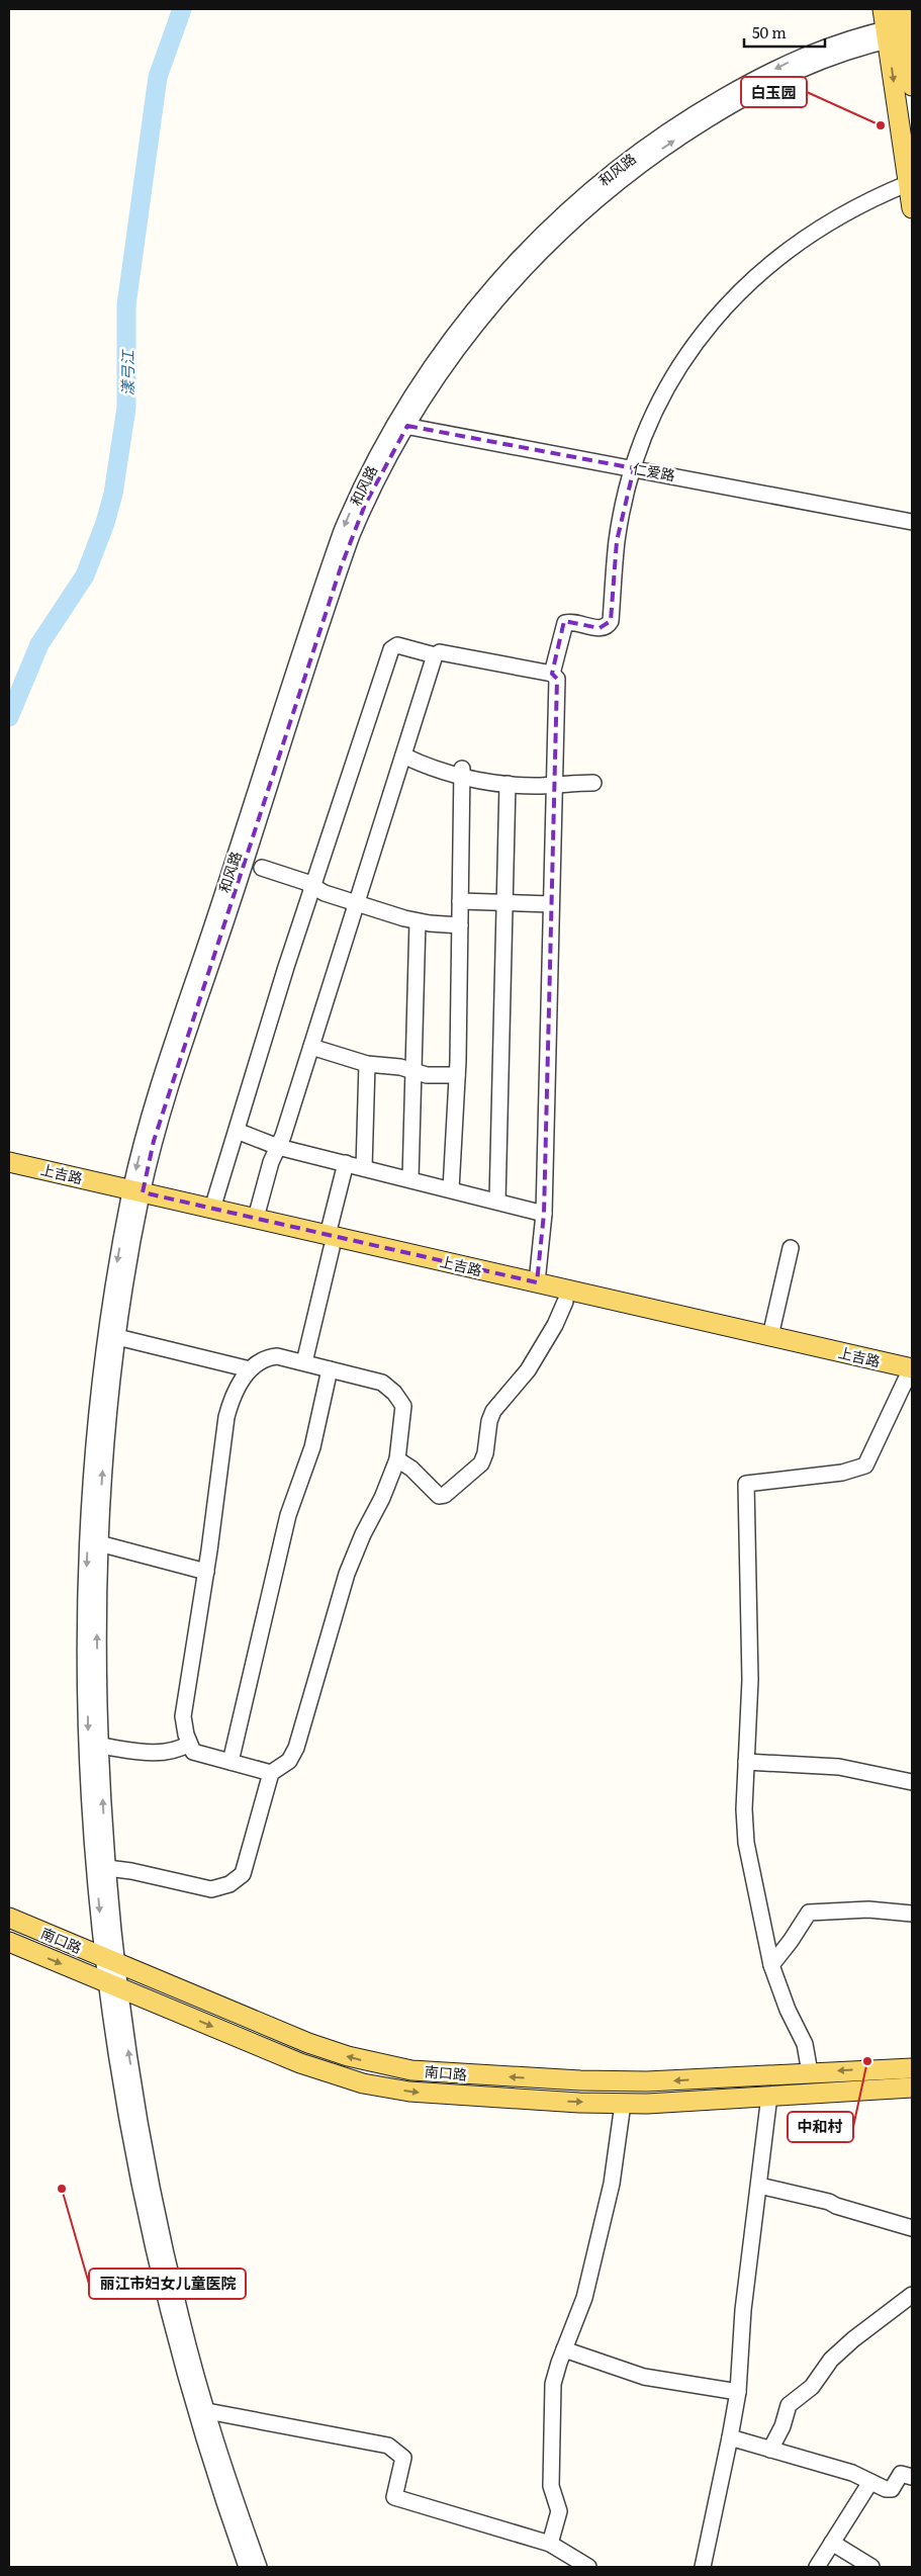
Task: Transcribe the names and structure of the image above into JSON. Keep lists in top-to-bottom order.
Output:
{
  "streets": {
    "main road": ["上吉路", "南口路"],
    "street": ["和风路", "仁爱路"]
  },
  "crossings": [
    ["和风路", "仁爱路"],
    ["和风路", "上吉路"]
  ],
  "water": ["漾弓江"],
  "places": ["白玉园", "中和村", "丽江市妇女儿童医院"],
  "scale_bar": "50 m"
}
